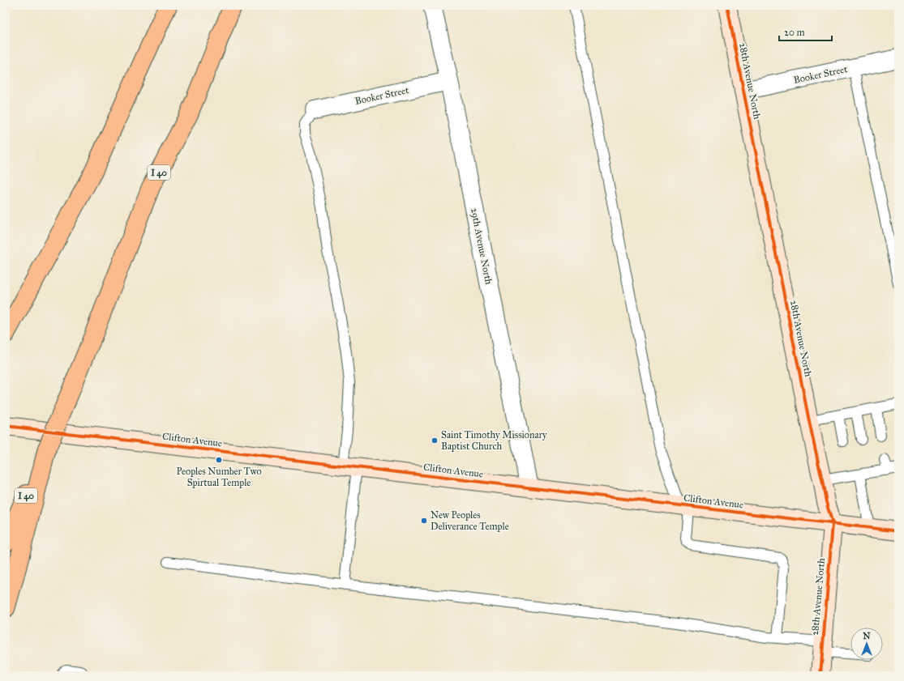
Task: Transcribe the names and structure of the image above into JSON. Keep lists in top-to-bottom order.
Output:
{
  "streets": {
    "highway": ["I 40"],
    "street": [
      "Booker Street",
      "28th Avenue North",
      "29th Avenue North",
      "Clifton Avenue"
    ]
  },
  "crossings": [
    ["Booker Street", "28th Avenue North"],
    ["Booker Street", "29th Avenue North"],
    ["28th Avenue North", "Clifton Avenue"],
    ["29th Avenue North", "Clifton Avenue"]
  ],
  "places": ["Saint Timothy Missionary Baptist Church", "Peoples Number Two Spirtual Temple", "New Peoples Deliverance Temple"],
  "scale_bar": "20 m",
  "north": "top"
}
